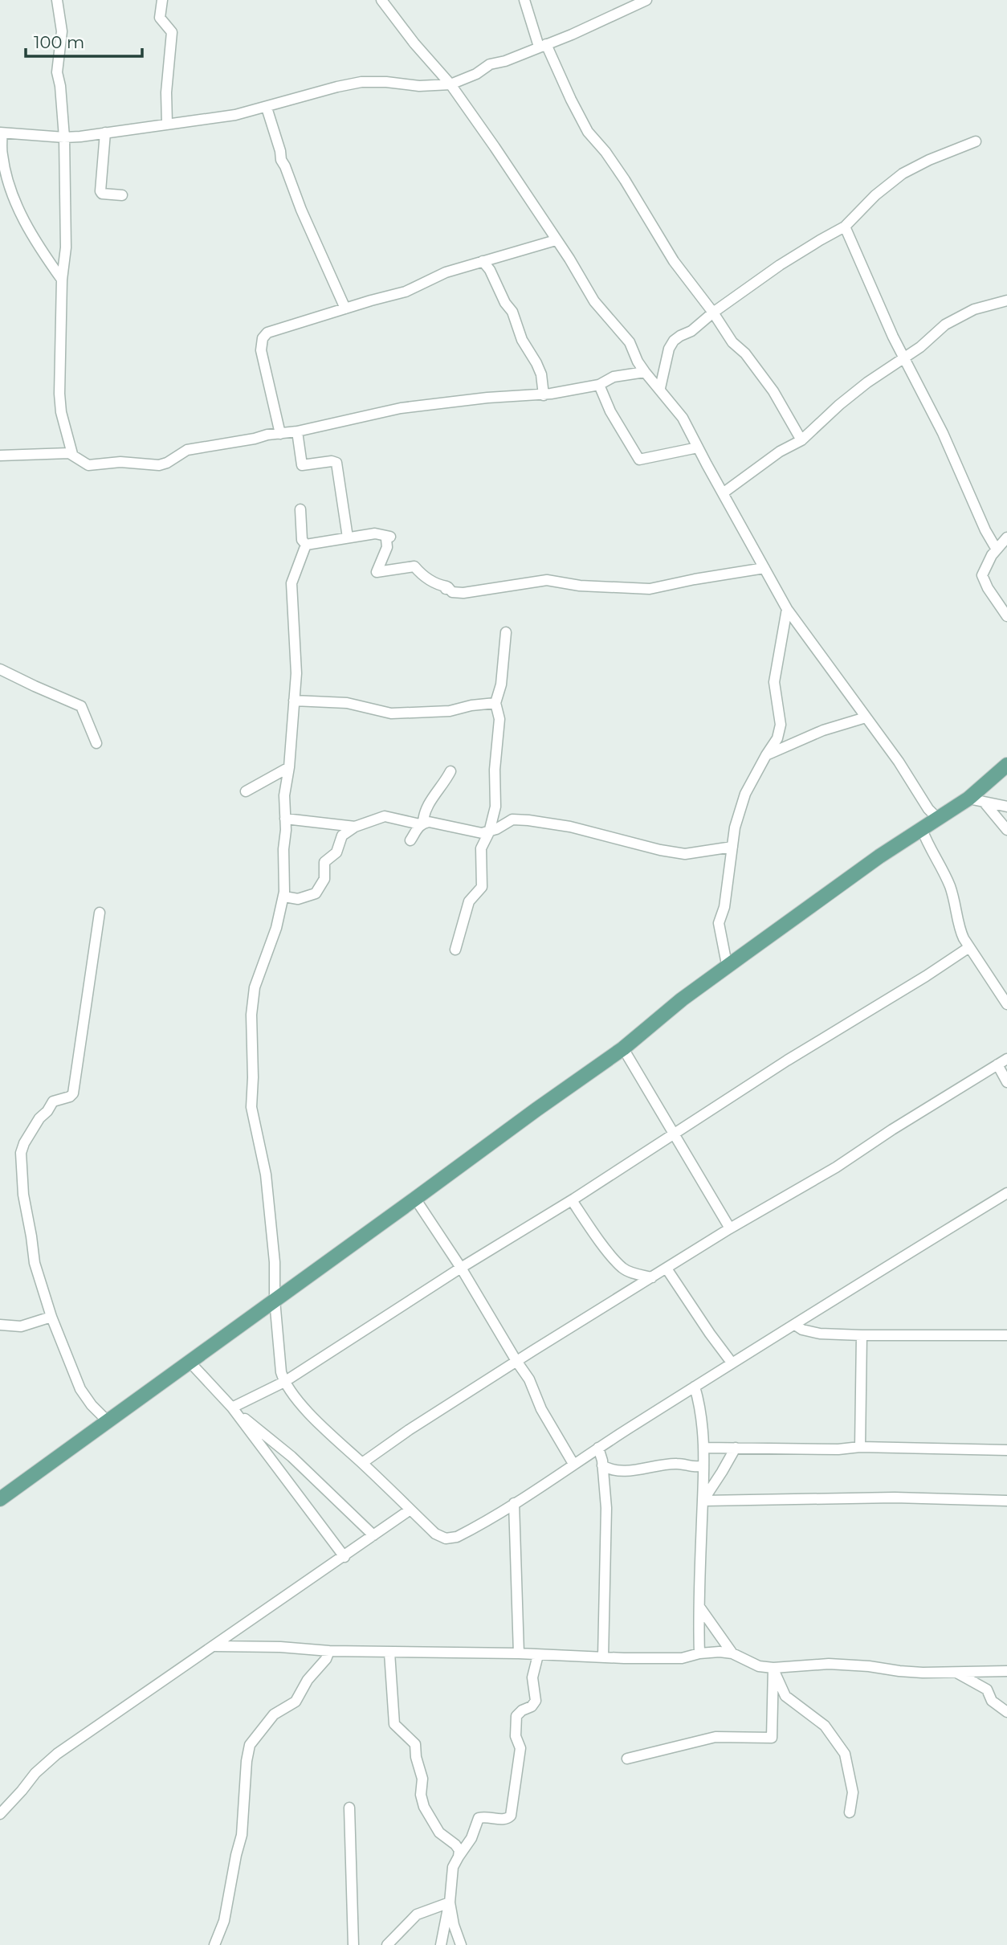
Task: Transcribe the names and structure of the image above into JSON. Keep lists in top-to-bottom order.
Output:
{
  "scale_bar": "100 m"
}
